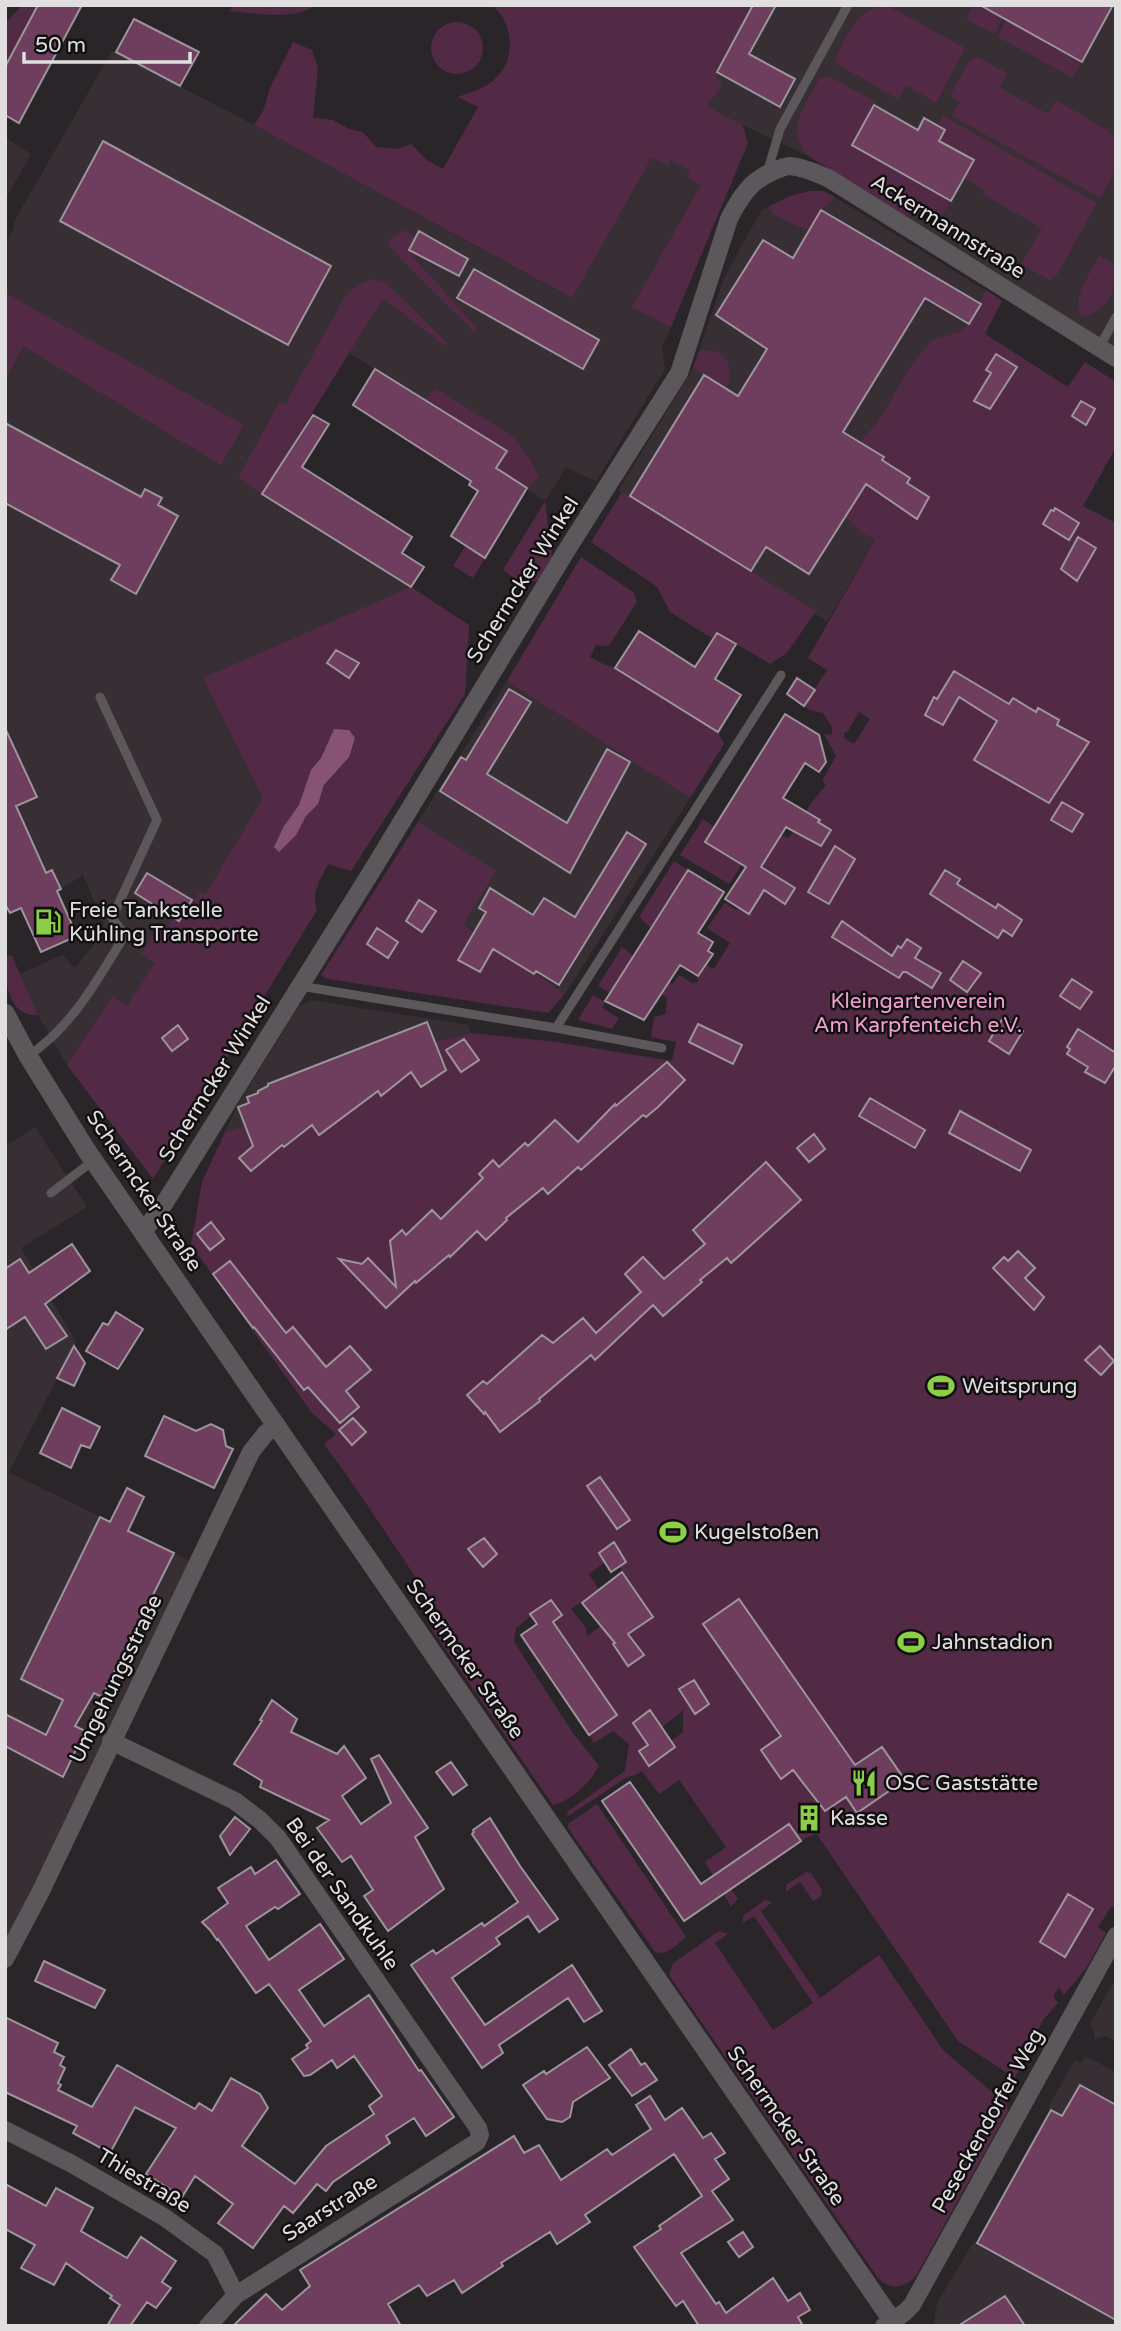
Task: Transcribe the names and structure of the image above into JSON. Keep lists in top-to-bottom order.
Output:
{
  "streets": {
    "main road": ["Schermcker Straße"],
    "street": [
      "Ackermannstraße",
      "Schermcker Winkel",
      "Umgehungsstraße",
      "Bei der Sandkuhle",
      "Peseckendorfer Weg",
      "Thiestraße",
      "Saarstraße"
    ]
  },
  "crossings": [
    ["Ackermannstraße", "Schermcker Winkel"],
    ["Schermcker Winkel", "Schermcker Straße"],
    ["Schermcker Straße", "Umgehungsstraße"],
    ["Schermcker Straße", "Peseckendorfer Weg"],
    ["Umgehungsstraße", "Bei der Sandkuhle"],
    ["Bei der Sandkuhle", "Saarstraße"],
    ["Thiestraße", "Saarstraße"]
  ],
  "parks": ["Kleingartenverein Am Karpfenteich e.V."],
  "places": {
    "fuel station": ["Freie Tankstelle Kühling Transporte"],
    "sports": ["Weitsprung", "Kugelstoßen", "Jahnstadion"],
    "restaurant": ["OSC Gaststätte"],
    "building": ["Kasse"]
  },
  "scale_bar": "50 m"
}
